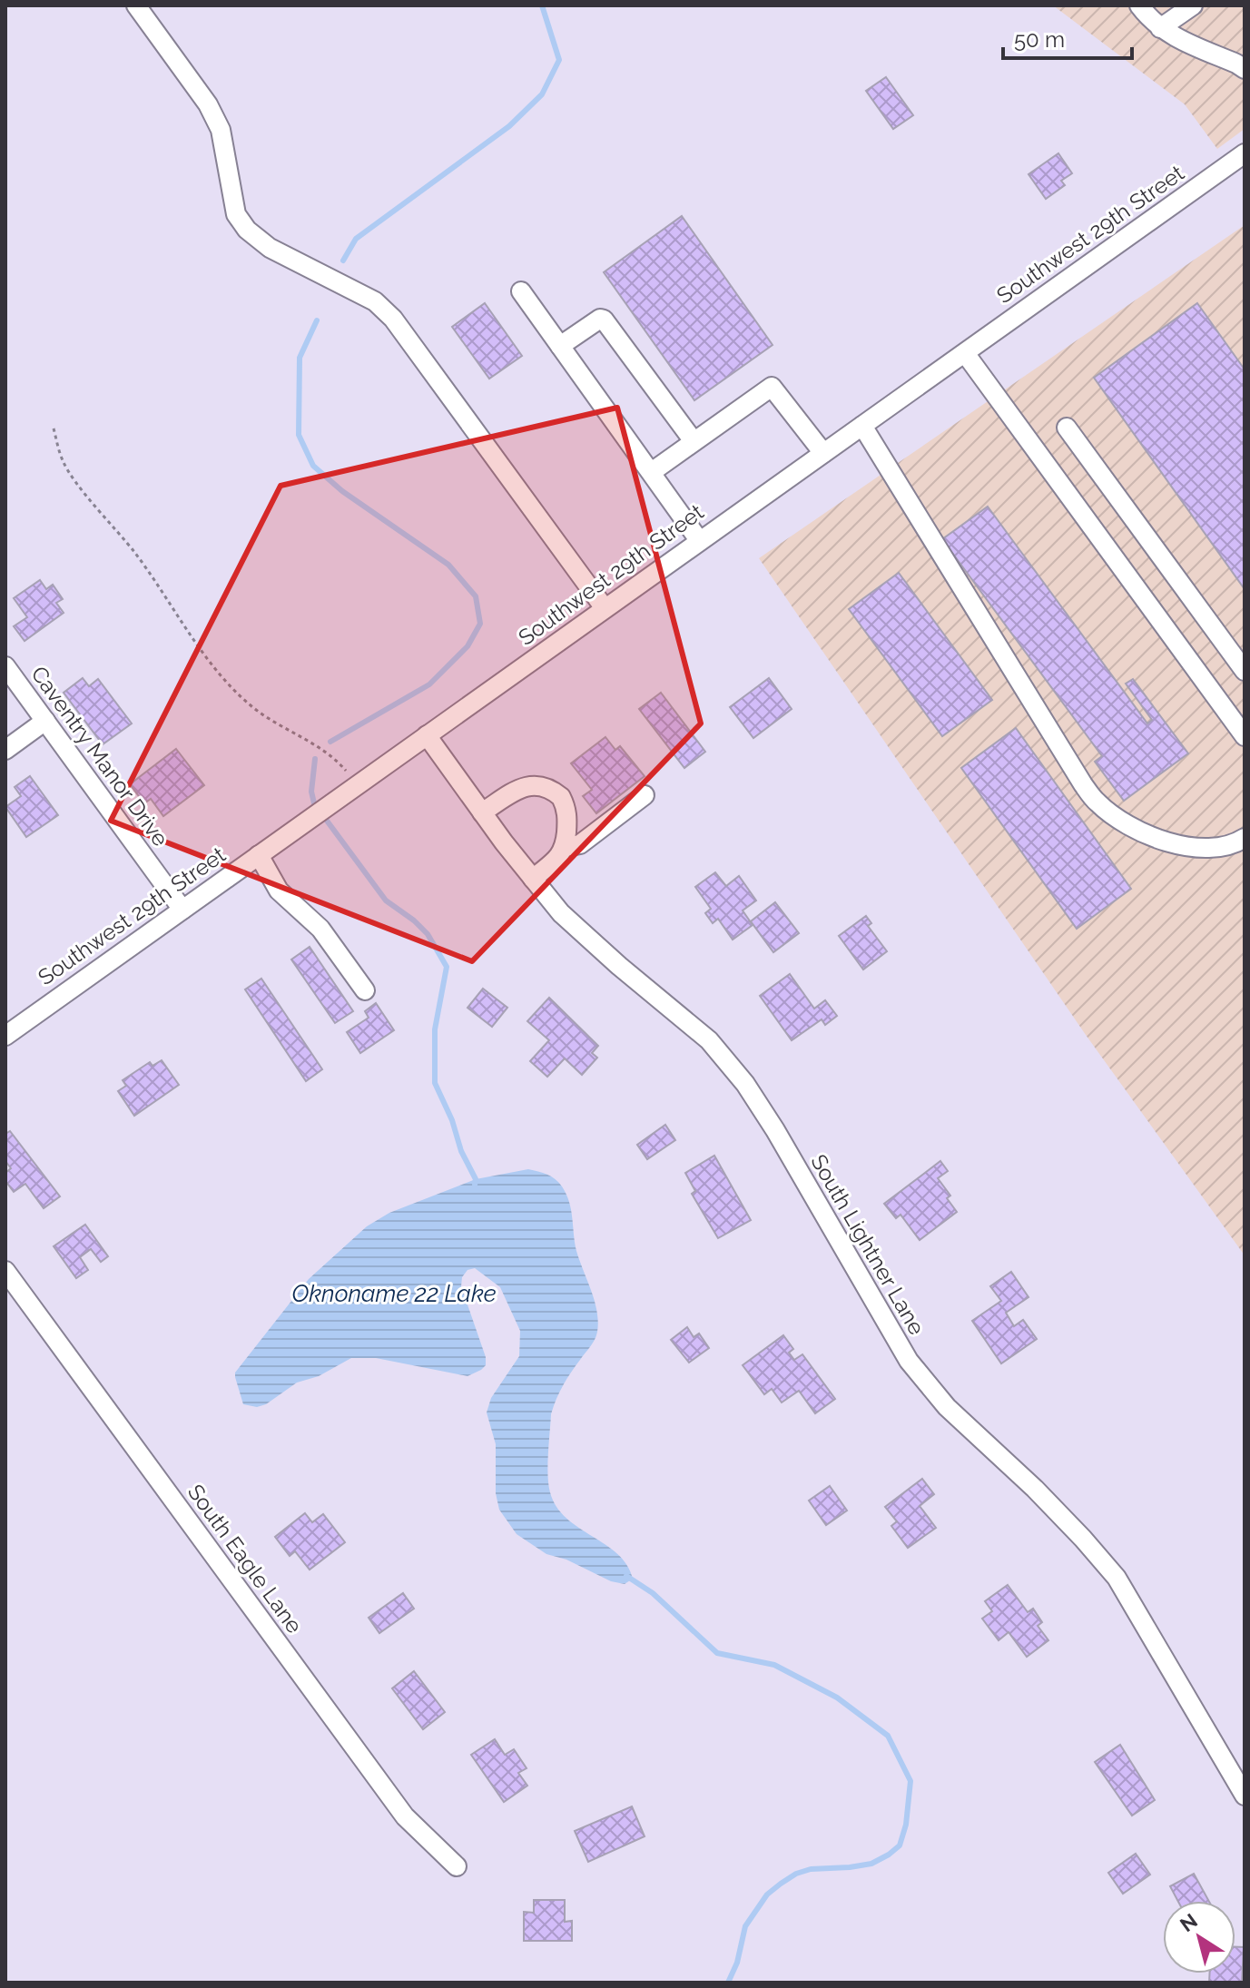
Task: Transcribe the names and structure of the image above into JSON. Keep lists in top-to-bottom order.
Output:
{
  "streets": {
    "street": [
      "Southwest 29th Street",
      "Caventry Manor Drive",
      "South Lightner Lane",
      "South Eagle Lane"
    ]
  },
  "crossings": [
    ["Southwest 29th Street", "Caventry Manor Drive"],
    ["Southwest 29th Street", "South Lightner Lane"]
  ],
  "water": ["Oknoname 22 Lake"],
  "scale_bar": "50 m",
  "north": "top left"
}
